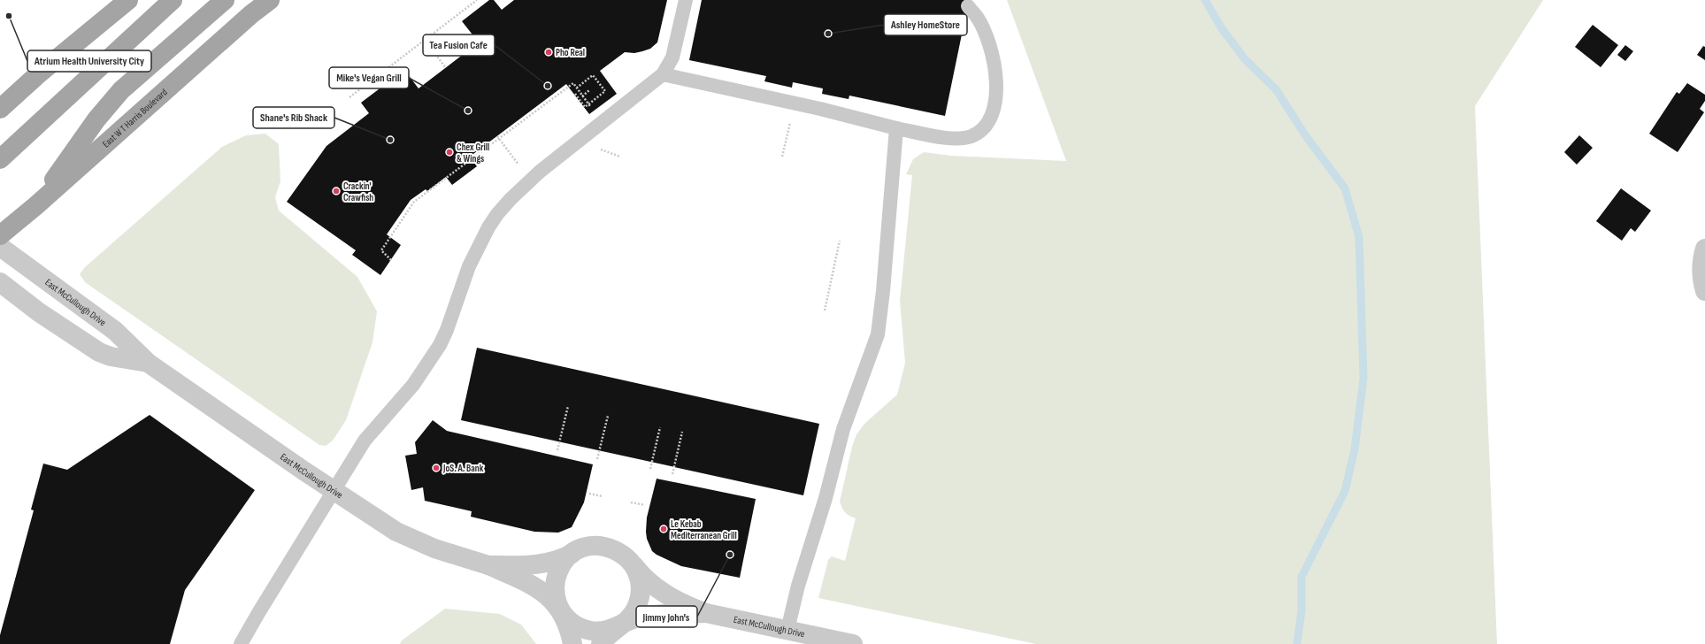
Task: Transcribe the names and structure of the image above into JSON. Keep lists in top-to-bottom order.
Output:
{
  "streets": {
    "main road": ["East W T Harris Boulevard"],
    "street": ["East McCullough Drive"]
  },
  "places": [
    "Atrium Health University City",
    "Ashley HomeStore",
    "Pho Real",
    "Tea Fusion Cafe",
    "Mike's Vegan Grill",
    "Shane's Rib Shack",
    "Chex Grill & Wings",
    "Crackin' Crawfish",
    "JoS. A. Bank",
    "Le Kebab Mediterranean Grill",
    "Jimmy John's"
  ]
}
